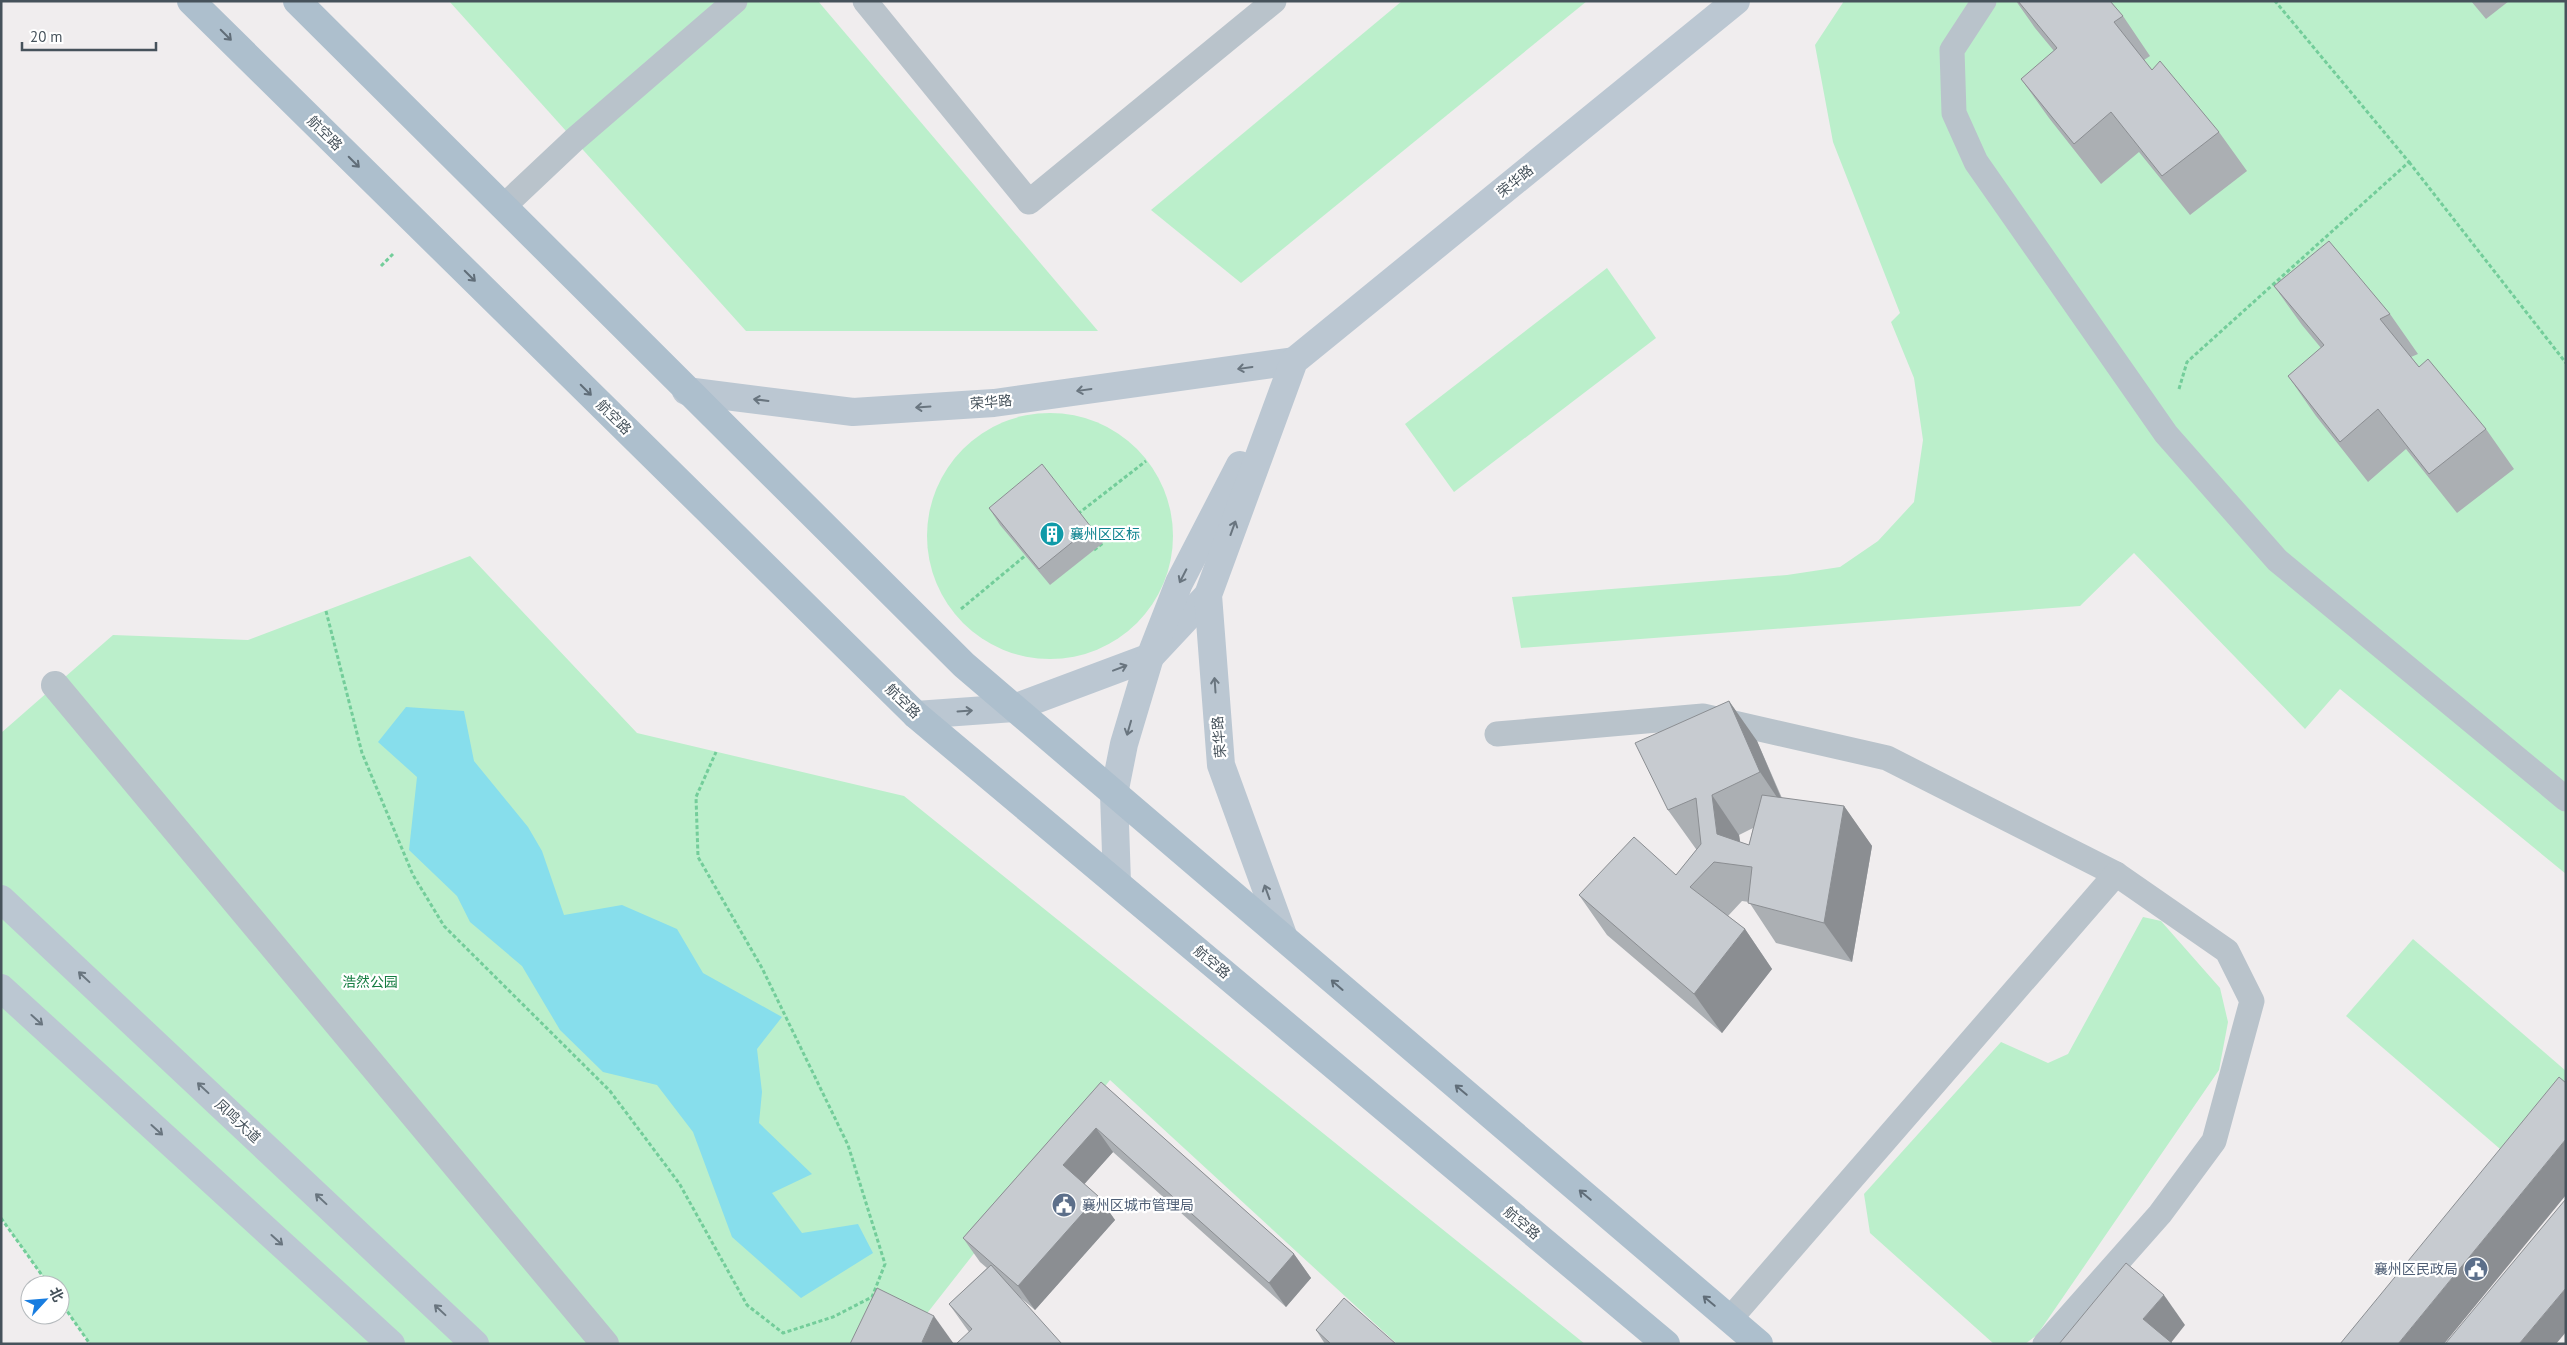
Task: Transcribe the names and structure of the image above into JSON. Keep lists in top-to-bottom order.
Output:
{
  "streets": {
    "main road": ["航空路", "荣华路", "凤鸣大道"]
  },
  "parks": ["浩然公园"],
  "places": {
    "building": ["襄州区区标"],
    "public building": ["襄州区城市管理局", "襄州区民政局"]
  },
  "scale_bar": "20 m",
  "north": "top right"
}
